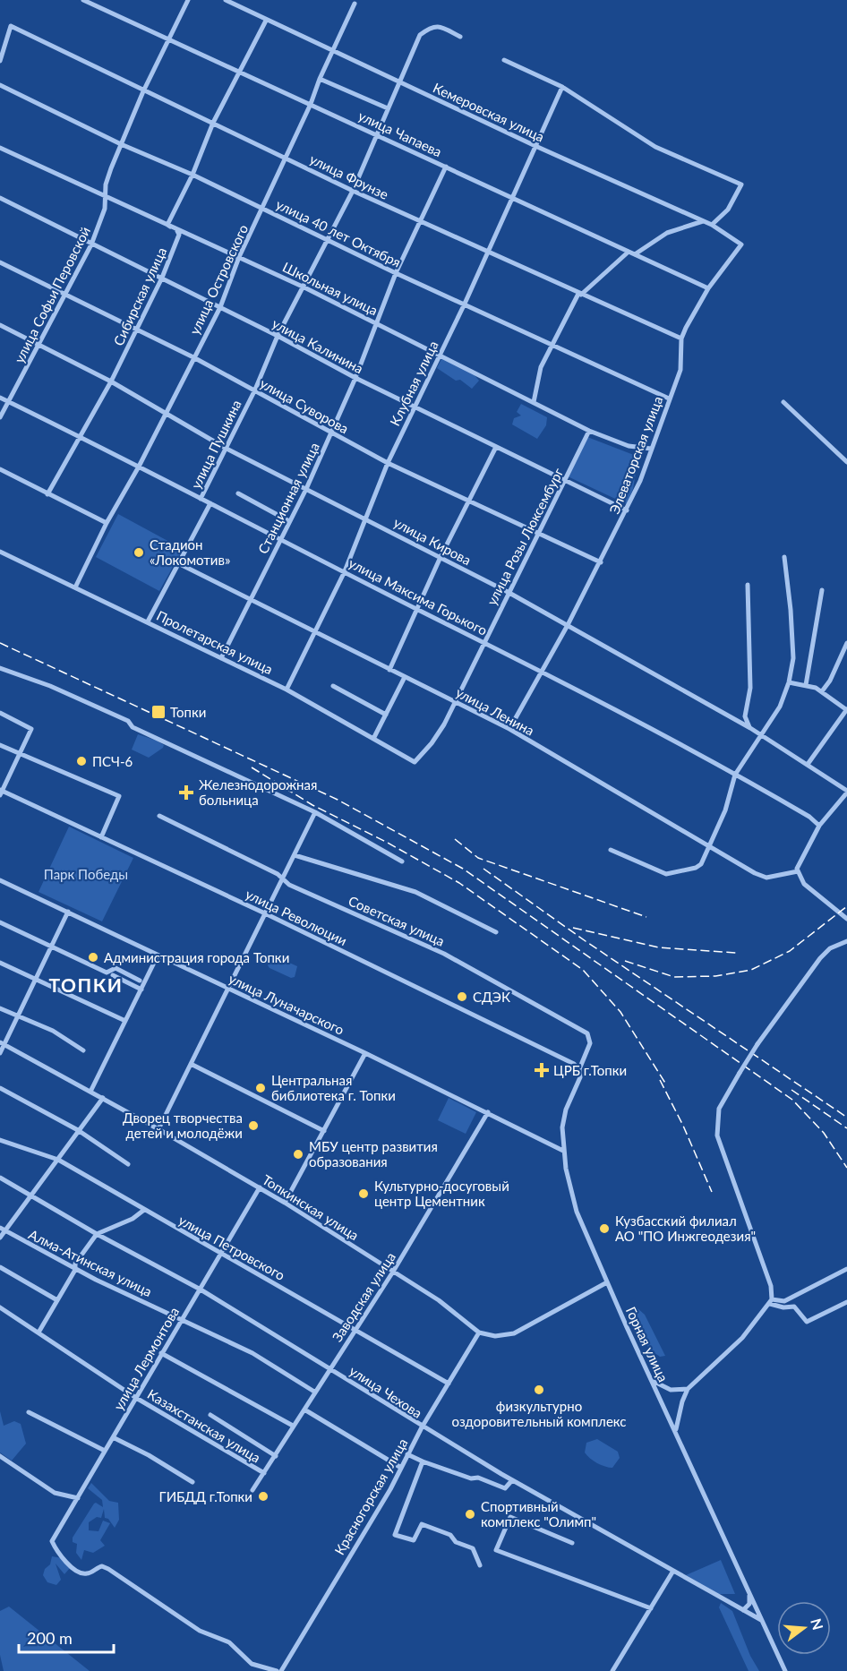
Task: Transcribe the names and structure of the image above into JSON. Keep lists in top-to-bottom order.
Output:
{
  "streets": {
    "street": [
      "Кемеровская улица",
      "улица Чапаева",
      "улица Фрунзе",
      "улица 40 лет Октября",
      "улица Островского",
      "Школьная улица",
      "улица Софьи Перовской",
      "Сибирская улица",
      "улица Калинина",
      "Клубная улица",
      "улица Суворова",
      "улица Пушкина",
      "Элеваторская улица",
      "Станционная улица",
      "улица Розы Люксембург",
      "улица Кирова",
      "улица Максима Горького",
      "Пролетарская улица",
      "улица Ленина",
      "улица Революции",
      "Советская улица",
      "улица Луначарского",
      "Топкинская улица",
      "улица Петровского",
      "Алма-Атинская улица",
      "Заводская улица",
      "Горная улица",
      "улица Лермонтова",
      "улица Чехова",
      "Казахстанская улица",
      "Красногорская улица"
    ]
  },
  "crossings": [
    ["Кемеровская улица", "улица Островского"],
    ["Кемеровская улица", "Клубная улица"],
    ["Кемеровская улица", "улица Пушкина"],
    ["Кемеровская улица", "Элеваторская улица"],
    ["улица Чапаева", "улица Островского"],
    ["улица Чапаева", "улица Софьи Перовской"],
    ["улица Чапаева", "Клубная улица"],
    ["улица Чапаева", "улица Пушкина"],
    ["улица Чапаева", "Элеваторская улица"],
    ["улица Чапаева", "Станционная улица"],
    ["улица Фрунзе", "улица Островского"],
    ["улица Фрунзе", "улица Софьи Перовской"],
    ["улица Фрунзе", "Клубная улица"],
    ["улица Фрунзе", "улица Пушкина"],
    ["улица Фрунзе", "Элеваторская улица"],
    ["улица Фрунзе", "Станционная улица"],
    ["улица 40 лет Октября", "улица Островского"],
    ["улица 40 лет Октября", "улица Софьи Перовской"],
    ["улица 40 лет Октября", "Клубная улица"],
    ["улица 40 лет Октября", "улица Пушкина"],
    ["улица 40 лет Октября", "Элеваторская улица"],
    ["улица 40 лет Октября", "Станционная улица"],
    ["улица Островского", "Школьная улица"],
    ["улица Островского", "улица Калинина"],
    ["улица Островского", "улица Суворова"],
    ["улица Островского", "улица Кирова"],
    ["улица Островского", "улица Максима Горького"],
    ["улица Островского", "Пролетарская улица"],
    ["Школьная улица", "улица Софьи Перовской"],
    ["Школьная улица", "Сибирская улица"],
    ["Школьная улица", "Клубная улица"],
    ["Школьная улица", "улица Пушкина"],
    ["Школьная улица", "Элеваторская улица"],
    ["Школьная улица", "Станционная улица"],
    ["Школьная улица", "улица Розы Люксембург"],
    ["улица Софьи Перовской", "улица Калинина"],
    ["улица Софьи Перовской", "улица Суворова"],
    ["улица Софьи Перовской", "улица Кирова"],
    ["улица Софьи Перовской", "улица Максима Горького"],
    ["Сибирская улица", "улица Калинина"],
    ["Сибирская улица", "улица Суворова"],
    ["Сибирская улица", "улица Кирова"],
    ["Сибирская улица", "улица Максима Горького"],
    ["улица Калинина", "Клубная улица"],
    ["улица Калинина", "улица Пушкина"],
    ["улица Калинина", "Элеваторская улица"],
    ["улица Калинина", "Станционная улица"],
    ["улица Калинина", "улица Розы Люксембург"],
    ["Клубная улица", "улица Суворова"],
    ["Клубная улица", "улица Кирова"],
    ["Клубная улица", "улица Максима Горького"],
    ["Клубная улица", "Пролетарская улица"],
    ["Клубная улица", "улица Ленина"],
    ["улица Суворова", "улица Пушкина"],
    ["улица Суворова", "Элеваторская улица"],
    ["улица Суворова", "Станционная улица"],
    ["улица Суворова", "улица Розы Люксембург"],
    ["улица Пушкина", "улица Кирова"],
    ["улица Пушкина", "улица Максима Горького"],
    ["улица Пушкина", "Пролетарская улица"],
    ["улица Пушкина", "улица Ленина"],
    ["Элеваторская улица", "улица Кирова"],
    ["Элеваторская улица", "улица Максима Горького"],
    ["Элеваторская улица", "улица Ленина"],
    ["Станционная улица", "улица Кирова"],
    ["Станционная улица", "улица Максима Горького"],
    ["Станционная улица", "Пролетарская улица"],
    ["Станционная улица", "улица Ленина"],
    ["улица Розы Люксембург", "улица Кирова"],
    ["улица Розы Люксембург", "улица Максима Горького"],
    ["улица Розы Люксембург", "Пролетарская улица"],
    ["улица Розы Люксембург", "улица Ленина"],
    ["улица Революции", "Советская улица"],
    ["улица Революции", "Горная улица"],
    ["Советская улица", "Горная улица"],
    ["улица Луначарского", "Заводская улица"],
    ["улица Луначарского", "Горная улица"],
    ["Топкинская улица", "Заводская улица"],
    ["Топкинская улица", "улица Лермонтова"],
    ["Топкинская улица", "Красногорская улица"],
    ["улица Петровского", "Заводская улица"],
    ["улица Петровского", "улица Лермонтова"],
    ["улица Петровского", "Красногорская улица"],
    ["Алма-Атинская улица", "Заводская улица"],
    ["Алма-Атинская улица", "улица Лермонтова"],
    ["Заводская улица", "улица Чехова"],
    ["Заводская улица", "Казахстанская улица"],
    ["Горная улица", "улица Чехова"],
    ["улица Лермонтова", "улица Чехова"],
    ["улица Лермонтова", "Казахстанская улица"],
    ["улица Чехова", "Красногорская улица"]
  ],
  "districts": ["ТОПКИ"],
  "parks": ["Парк Победы"],
  "places": {
    "other": [
      "Стадион «Локомотив»",
      "ПСЧ-6",
      "Администрация города Топки",
      "СДЭК",
      "Центральная библиотека г. Топки",
      "Дворец творчества детей и молодёжи",
      "МБУ центр развития образования",
      "Культурно-досуговый центр Цементник",
      "Кузбасский филиал АО \"ПО Инжгеодезия\"",
      "физкультурно оздоровительный комплекс",
      "ГИБДД г.Топки",
      "Спортивный комплекс \"Олимп\""
    ],
    "transit": ["Топки"],
    "health": ["Железнодорожная больница", "ЦРБ г.Топки"]
  },
  "scale_bar": "200 m",
  "north": "right"
}
